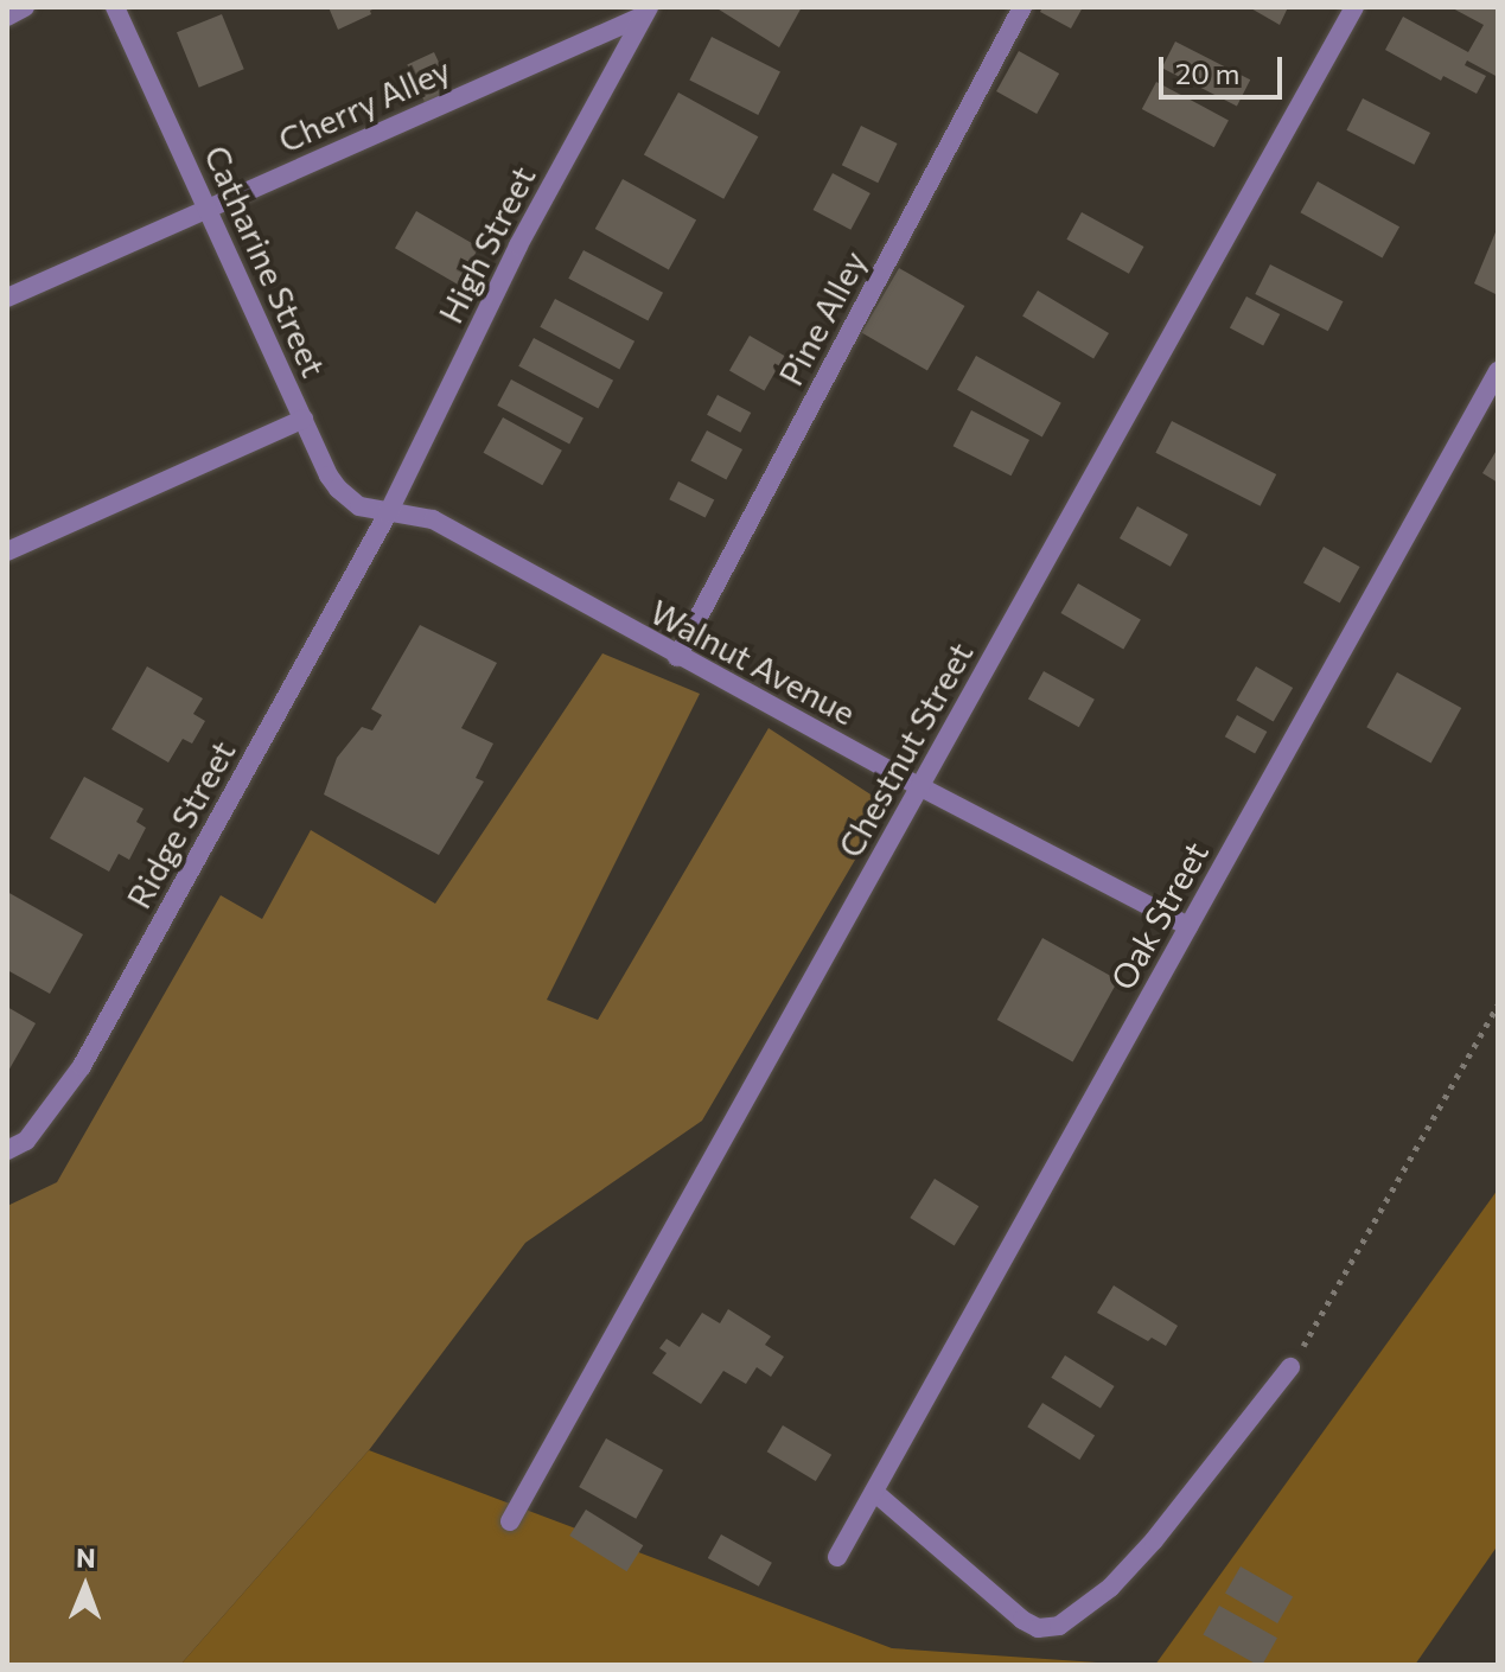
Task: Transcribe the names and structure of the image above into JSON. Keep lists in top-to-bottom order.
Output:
{
  "streets": {
    "street": [
      "Cherry Alley",
      "High Street",
      "Catharine Street",
      "Pine Alley",
      "Walnut Avenue",
      "Chestnut Street",
      "Ridge Street",
      "Oak Street"
    ]
  },
  "crossings": [
    ["Cherry Alley", "High Street"],
    ["Cherry Alley", "Catharine Street"],
    ["High Street", "Catharine Street"],
    ["High Street", "Walnut Avenue"],
    ["High Street", "Ridge Street"],
    ["Catharine Street", "Walnut Avenue"],
    ["Catharine Street", "Ridge Street"],
    ["Pine Alley", "Walnut Avenue"],
    ["Walnut Avenue", "Chestnut Street"],
    ["Walnut Avenue", "Ridge Street"],
    ["Walnut Avenue", "Oak Street"]
  ],
  "scale_bar": "20 m",
  "north": "top"
}
